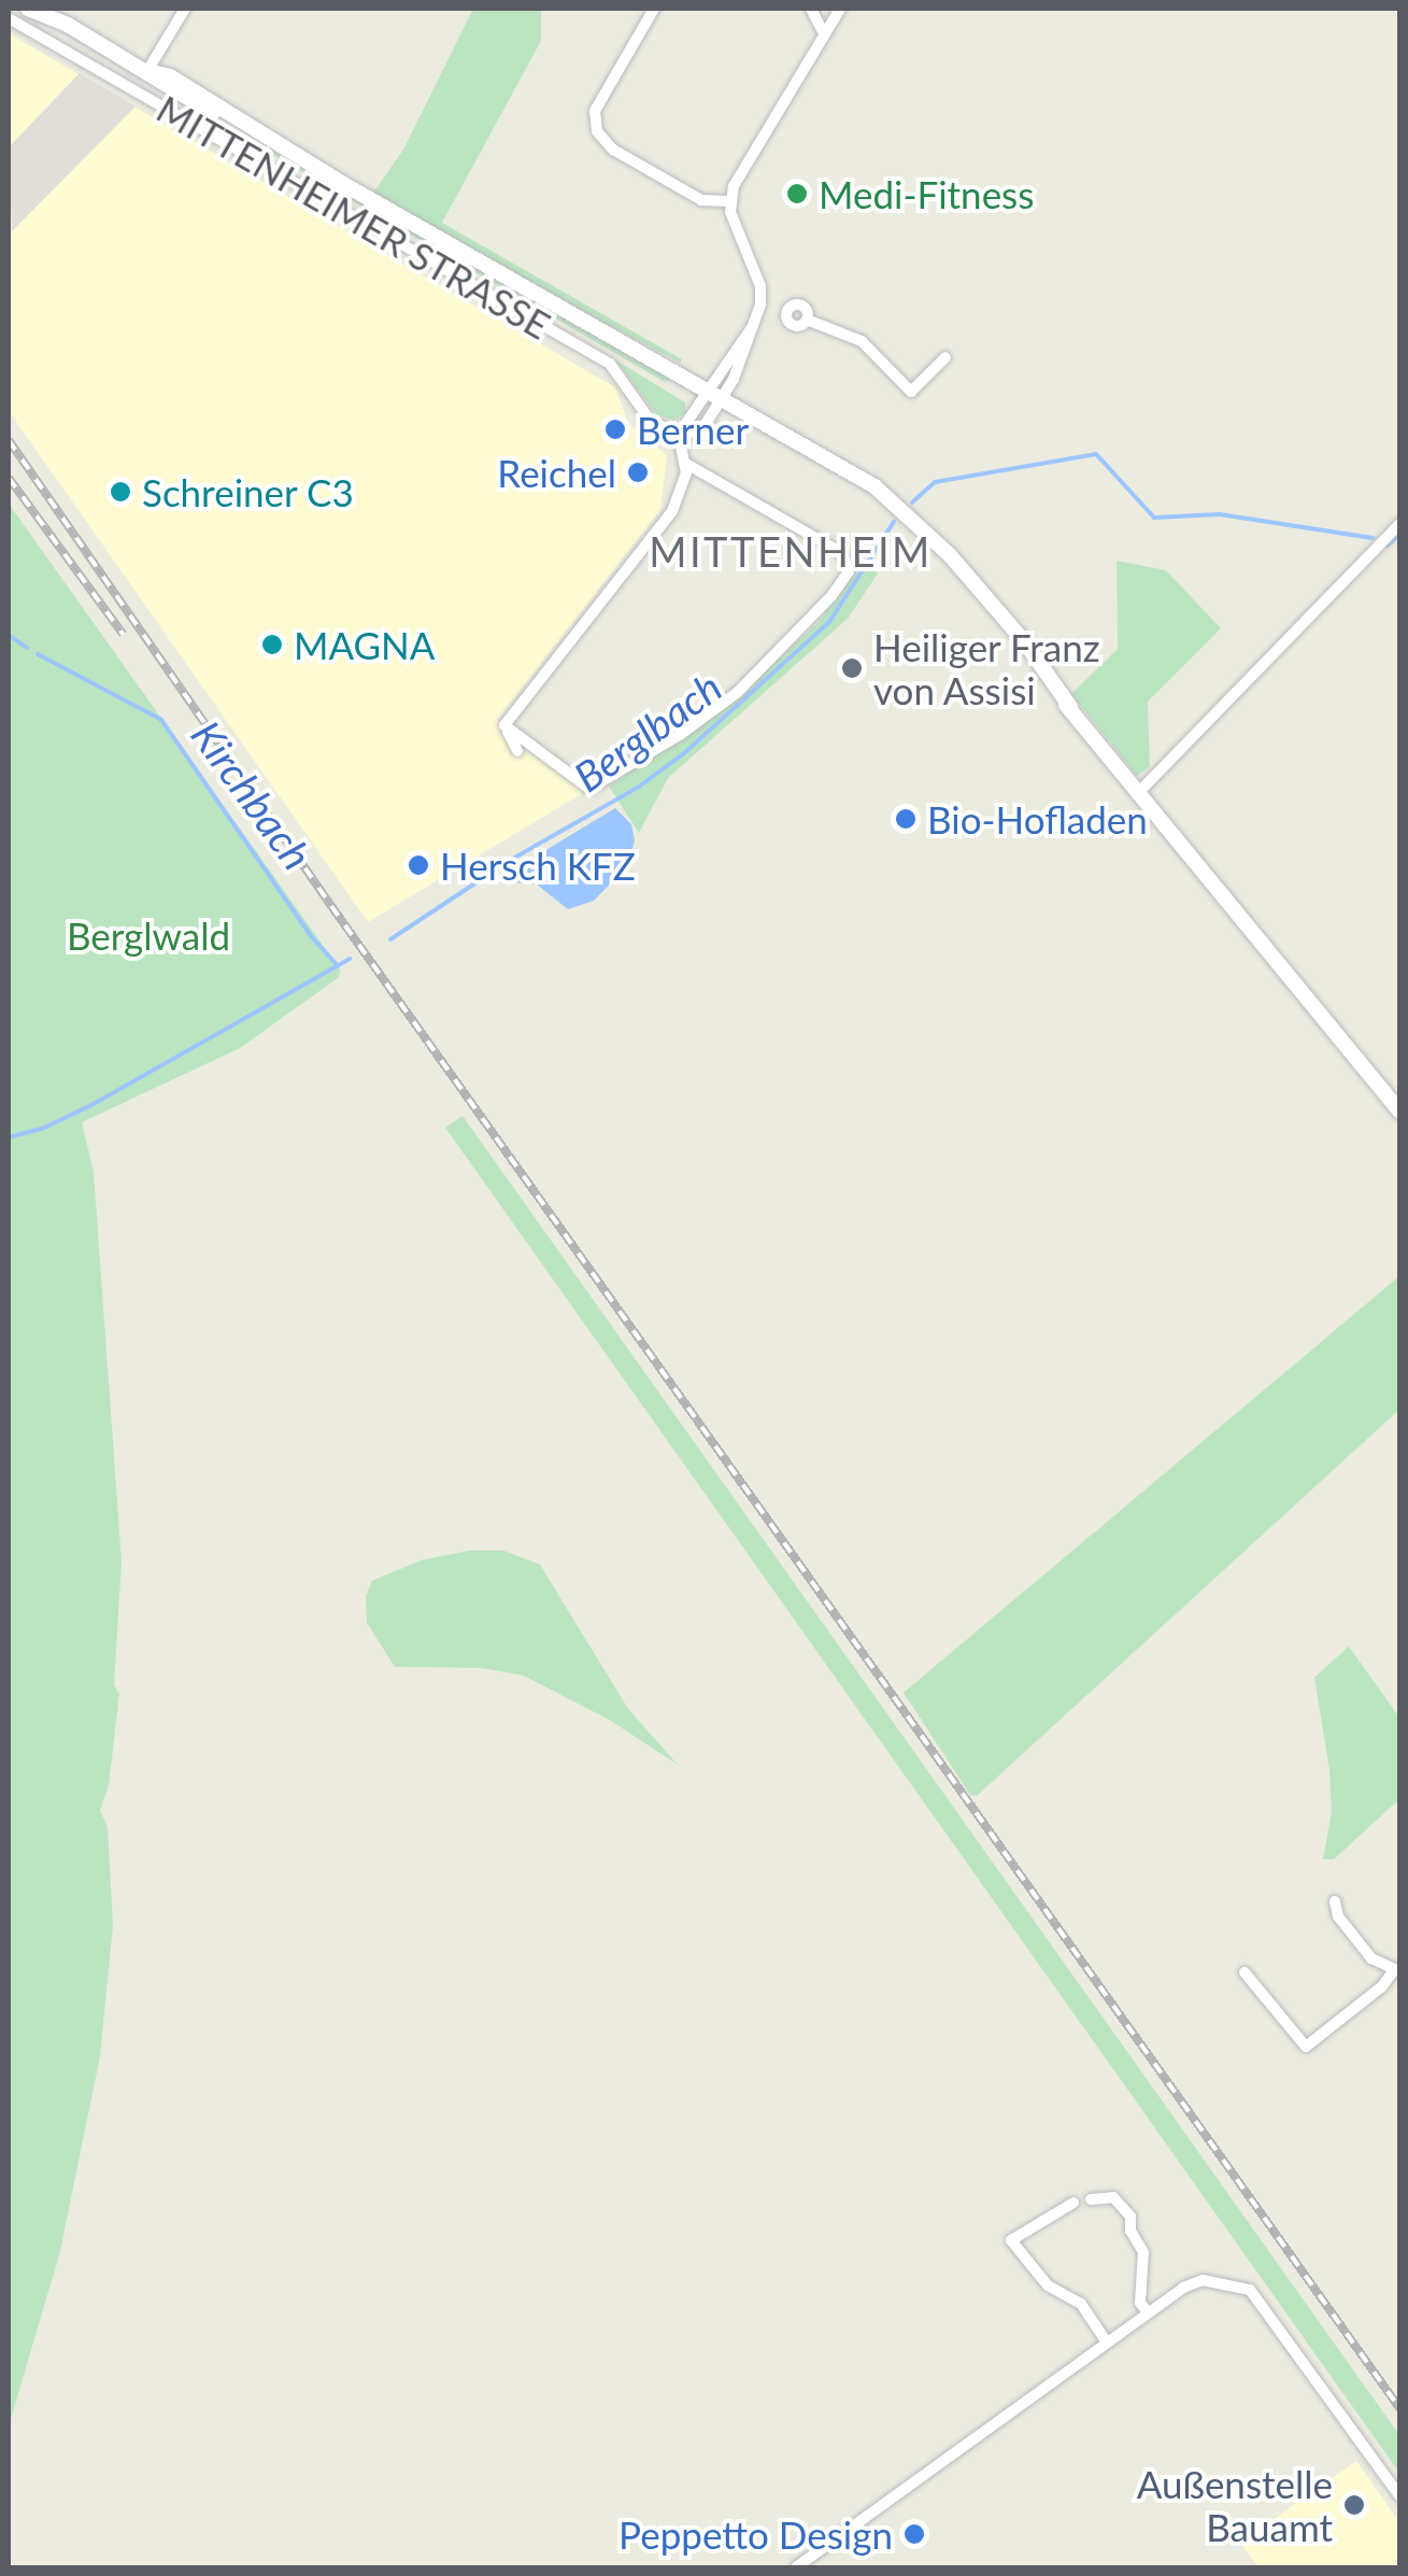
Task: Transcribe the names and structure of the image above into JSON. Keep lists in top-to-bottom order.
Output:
{
  "streets": {
    "main road": ["MITTENHEIMER STRASSE"]
  },
  "districts": ["MITTENHEIM"],
  "water": ["Berglbach", "Kirchbach"],
  "parks": ["Berglwald"],
  "places": [
    "Medi-Fitness",
    "Berner",
    "Reichel",
    "Schreiner C3",
    "MAGNA",
    "Heiliger Franz von Assisi",
    "Bio-Hofladen",
    "Hersch KFZ",
    "Außenstelle Bauamt",
    "Peppetto Design"
  ]
}
